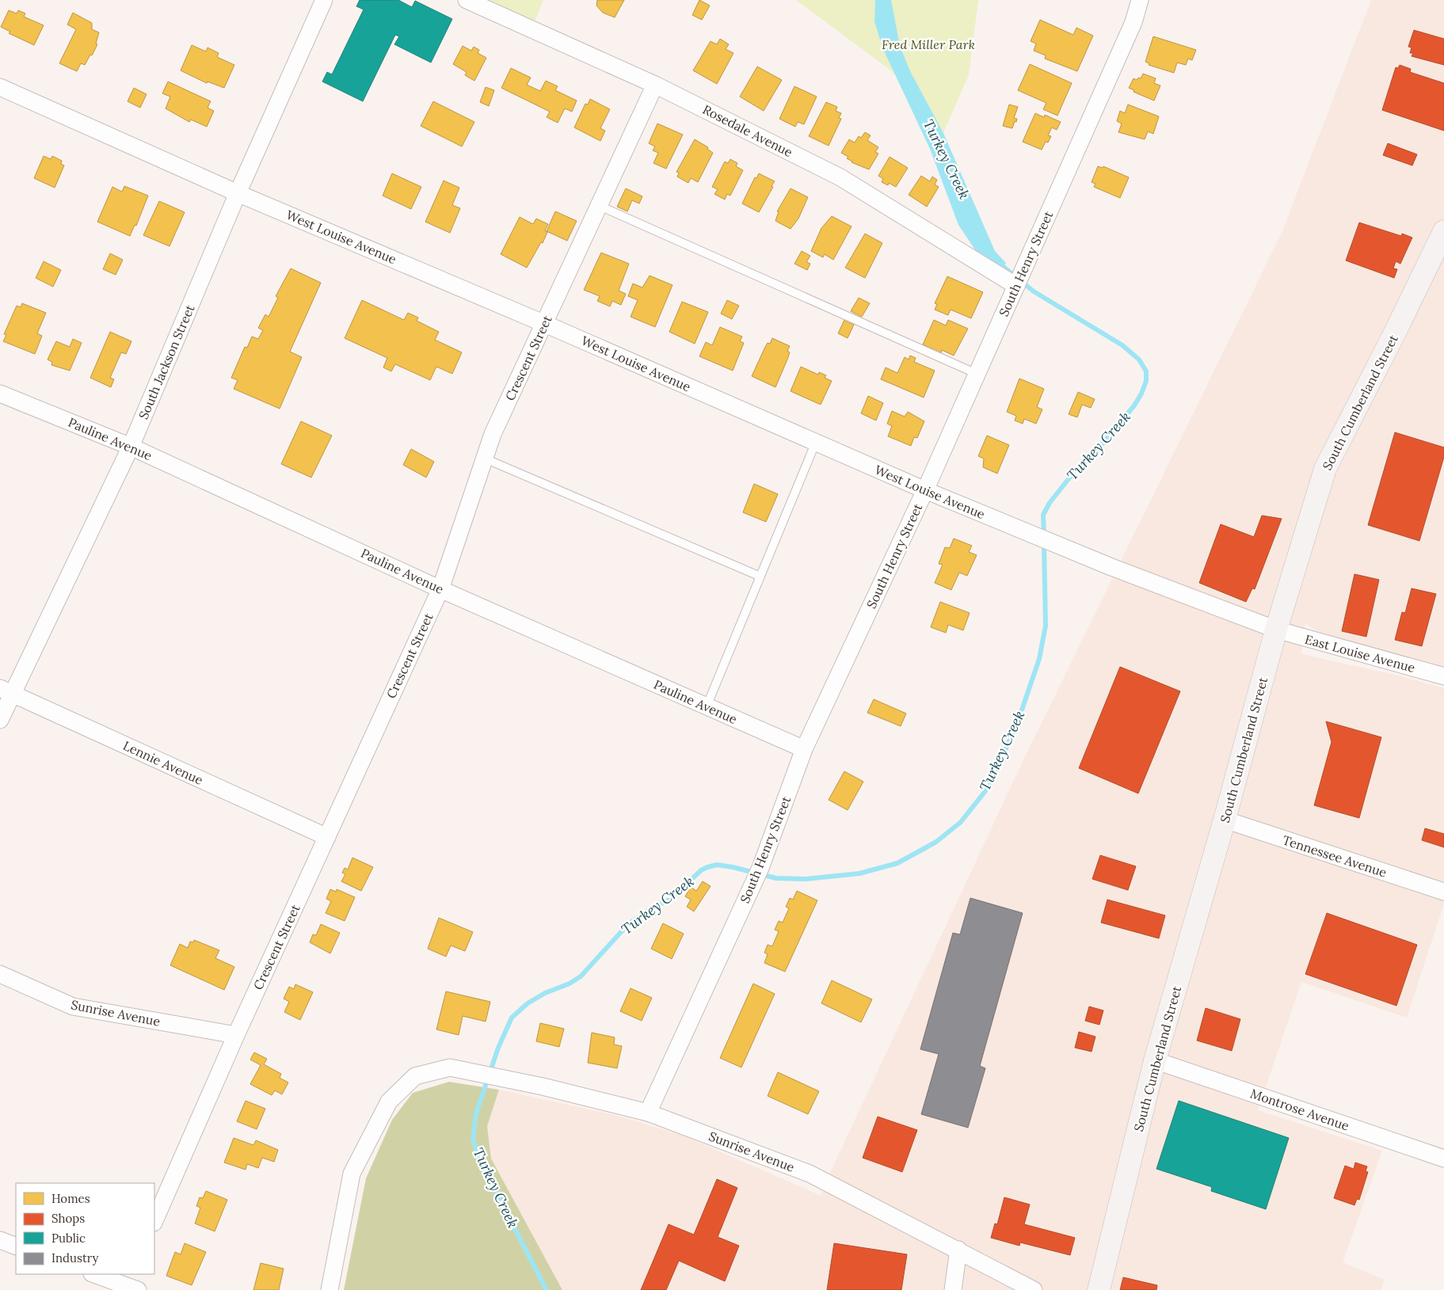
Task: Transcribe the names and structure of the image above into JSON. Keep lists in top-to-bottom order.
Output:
{
  "streets": {
    "main road": ["South Cumberland Street"],
    "street": [
      "Rosedale Avenue",
      "West Louise Avenue",
      "South Henry Street",
      "Crescent Street",
      "South Jackson Street",
      "Pauline Avenue",
      "East Louise Avenue",
      "Lennie Avenue",
      "Tennessee Avenue",
      "Sunrise Avenue",
      "Montrose Avenue"
    ]
  },
  "crossings": [
    ["Rosedale Avenue", "South Henry Street"],
    ["Rosedale Avenue", "Crescent Street"],
    ["West Louise Avenue", "South Henry Street"],
    ["West Louise Avenue", "Crescent Street"],
    ["West Louise Avenue", "South Jackson Street"],
    ["West Louise Avenue", "South Cumberland Street"],
    ["West Louise Avenue", "East Louise Avenue"],
    ["South Henry Street", "Pauline Avenue"],
    ["South Henry Street", "Sunrise Avenue"],
    ["Crescent Street", "Pauline Avenue"],
    ["Crescent Street", "Lennie Avenue"],
    ["Crescent Street", "Sunrise Avenue"],
    ["South Jackson Street", "Pauline Avenue"],
    ["South Jackson Street", "Lennie Avenue"],
    ["South Cumberland Street", "East Louise Avenue"],
    ["South Cumberland Street", "Tennessee Avenue"],
    ["South Cumberland Street", "Montrose Avenue"]
  ],
  "water": ["Turkey Creek"],
  "parks": ["Fred Miller Park"],
  "legend": [
    "Homes",
    "Shops",
    "Public",
    "Industry"
  ]
}
